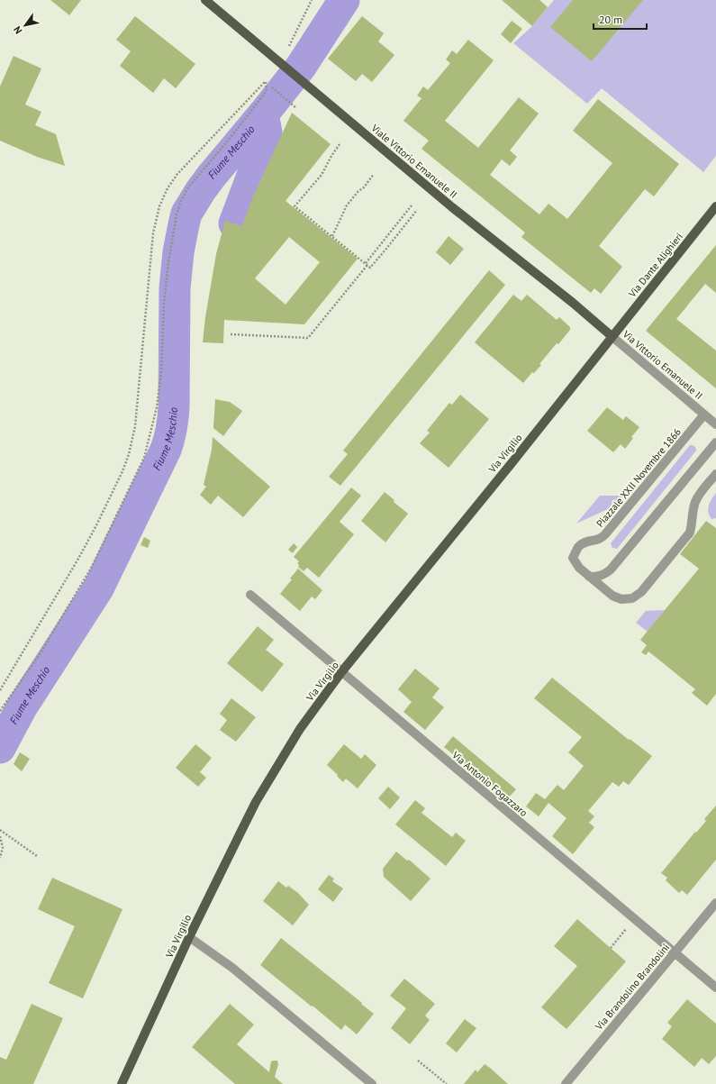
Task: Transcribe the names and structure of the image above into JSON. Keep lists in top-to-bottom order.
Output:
{
  "streets": {
    "main road": ["Viale Vittorio Emanuele II", "Via Dante Alighieri", "Via Virgilio"],
    "street": [
      "Via Vittorio Emanuele II",
      "Piazzale XXII Novembre 1866",
      "Via Antonio Fogazzaro",
      "Via Brandolino Brandolini"
    ]
  },
  "crossings": [
    ["Viale Vittorio Emanuele II", "Via Dante Alighieri"],
    ["Viale Vittorio Emanuele II", "Via Vittorio Emanuele II"],
    ["Viale Vittorio Emanuele II", "Via Virgilio"],
    ["Via Dante Alighieri", "Via Vittorio Emanuele II"],
    ["Via Dante Alighieri", "Via Virgilio"],
    ["Via Vittorio Emanuele II", "Via Virgilio"],
    ["Via Vittorio Emanuele II", "Piazzale XXII Novembre 1866"],
    ["Via Virgilio", "Via Antonio Fogazzaro"],
    ["Via Antonio Fogazzaro", "Via Brandolino Brandolini"]
  ],
  "water": ["Fiume Meschio"],
  "scale_bar": "20 m",
  "north": "bottom left"
}
